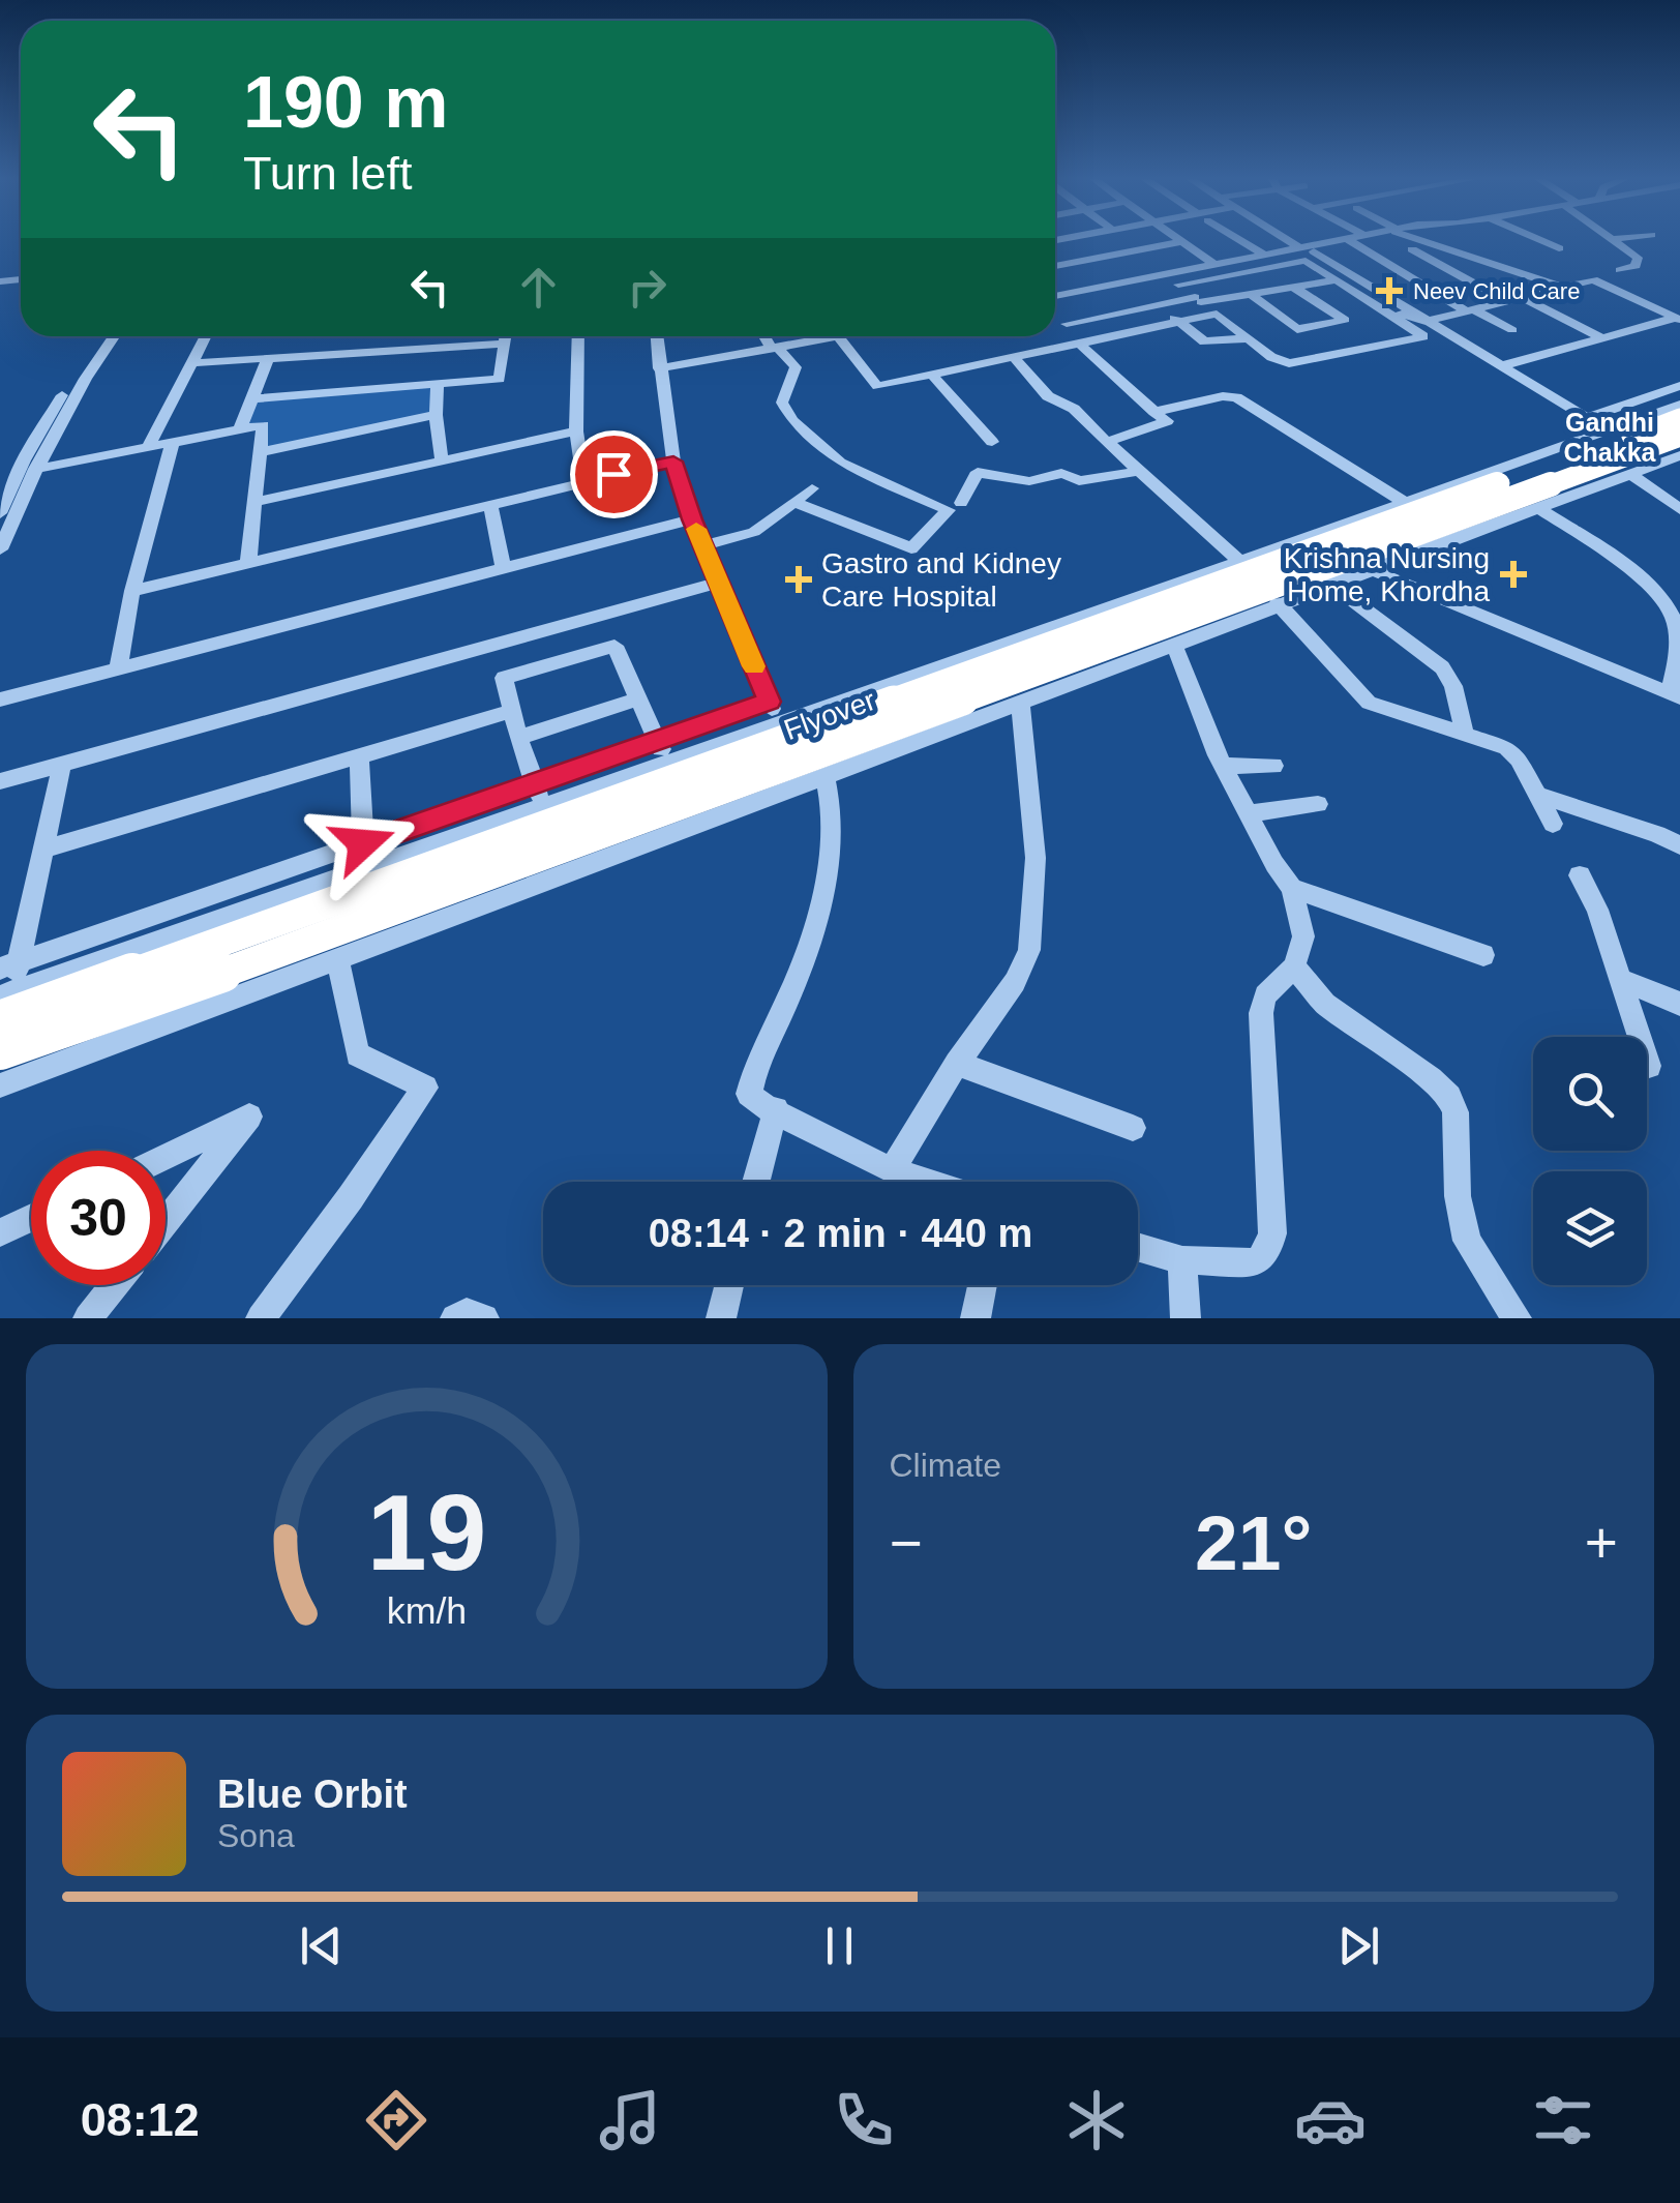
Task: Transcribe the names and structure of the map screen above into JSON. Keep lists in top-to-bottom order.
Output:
{
  "streets": {
    "highway": ["Flyover"]
  },
  "districts": ["Gandhi Chakka"],
  "places": {
    "health": ["Neev Child Care", "Krishna Nursing Home, Khordha", "Gastro and Kidney Care Hospital"]
  },
  "page": {
    "turn": ["190 m", "Turn left"],
    "limit": "30",
    "trip": "08:14 · 2 min · 440 m",
    "tile": "Climate",
    "heat": ["−", "21°", "+"],
    "song": ["Blue Orbit", "Sona"],
    "tabs": "08:12",
    "gauge": ["19", "km/h"]
  }
}
